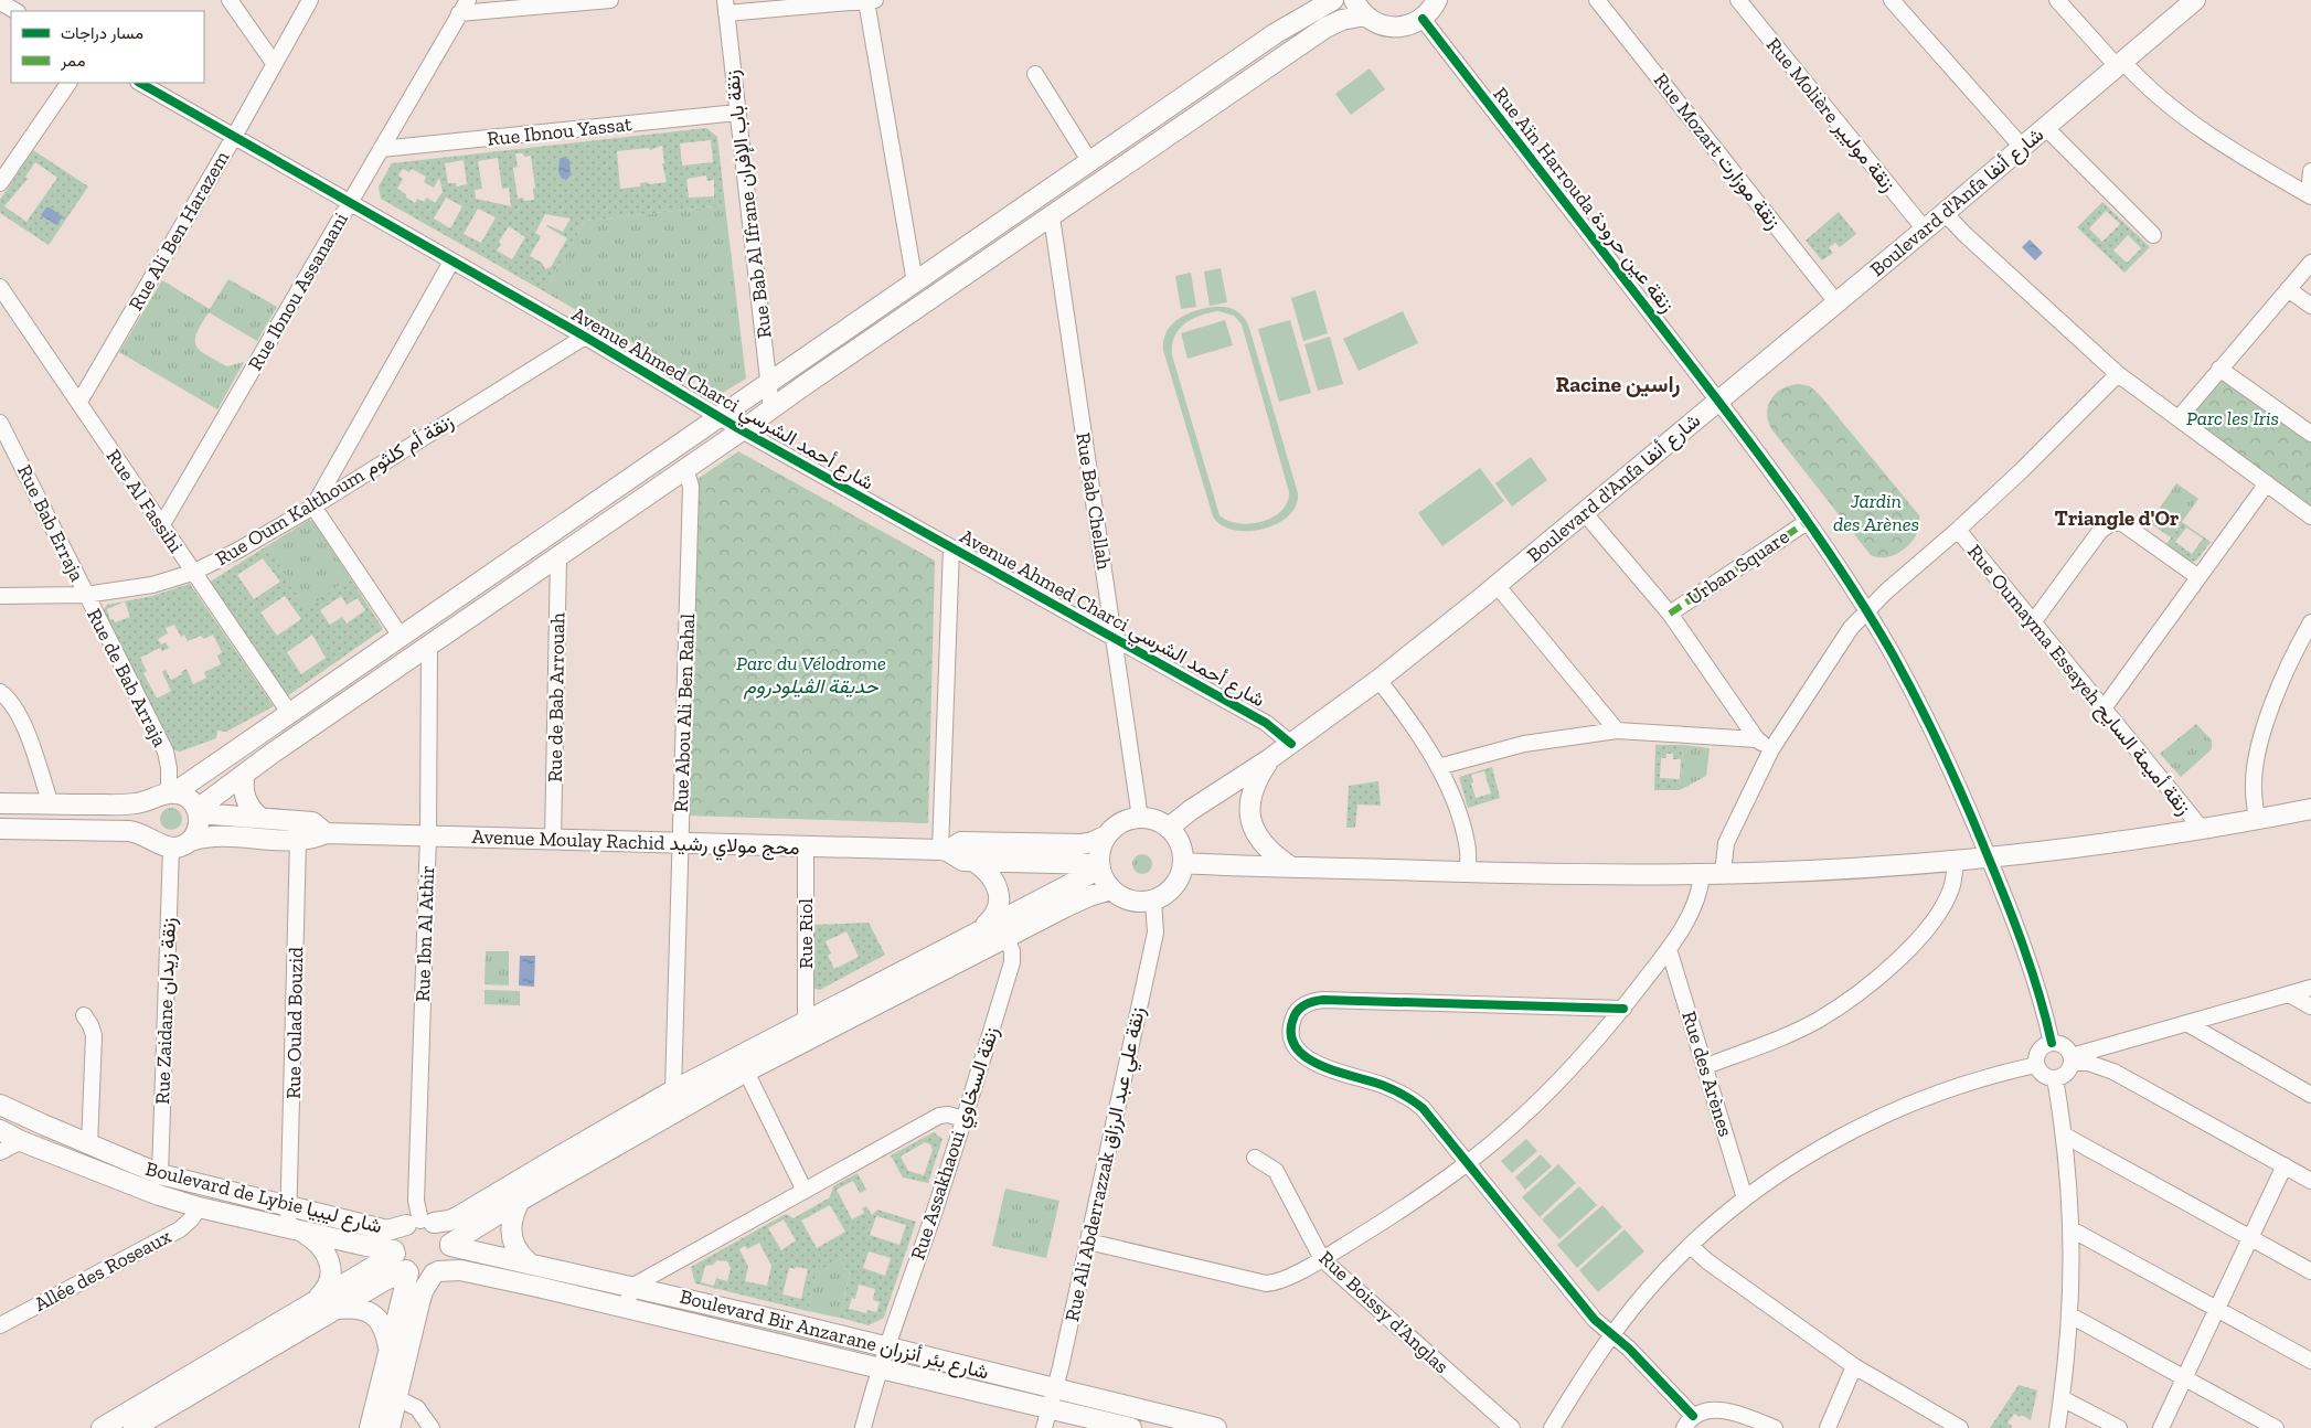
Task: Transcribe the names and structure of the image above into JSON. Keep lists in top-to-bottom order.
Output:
{
  "streets": {
    "main road": [
      "Boulevard d'Anfa شارع أنفا",
      "Avenue Moulay Rachid محج مولاي رشيد",
      "Boulevard de Lybie شارع ليبيا",
      "Boulevard Bir Anzarane شارع بئر أنزران"
    ],
    "street": [
      "Rue Molière زنقة موليير",
      "Rue Ibnou Yassat",
      "Rue Mozart زنقة موزارت",
      "Rue Aïn Harrouda زنقة عين حرودة",
      "Rue Bab Al Ifrane زنقة باب الإفران",
      "Rue Ali Ben Harazem",
      "Rue Ibnou Assanaani",
      "Avenue Ahmed Charci شارع أحمد الشرسي",
      "Rue Oum Kalthoum زنقة أم كلثوم",
      "Rue Al Fassihi",
      "Rue Bab Chellah",
      "Rue Bab Erraja",
      "Urban Square",
      "Rue de Bab Arraja",
      "Rue Oumayma Essayeh زنقة أميمة السايح",
      "Rue de Bab Arrouah",
      "Rue Abou Ali Ben Rahal",
      "Rue Ibn Al Athir",
      "Rue Riol",
      "Rue Zaidane زنقة زيدان",
      "Rue Oulad Bouzid",
      "Rue des Arènes",
      "Rue Assakhaoui زنقة السخاوي",
      "Rue Ali Abderrazzak زنقة علي عبد الرزاق",
      "Allée des Roseaux",
      "Rue Boissy d’Anglas"
    ]
  },
  "crossings": [
    ["Rue Molière زنقة موليير", "Boulevard d'Anfa شارع أنفا"],
    ["Rue Ibnou Yassat", "Rue Bab Al Ifrane زنقة باب الإفران"],
    ["Rue Ibnou Yassat", "Rue Ibnou Assanaani"],
    ["Rue Mozart زنقة موزارت", "Boulevard d'Anfa شارع أنفا"],
    ["Rue Aïn Harrouda زنقة عين حرودة", "Boulevard d'Anfa شارع أنفا"],
    ["Rue Aïn Harrouda زنقة عين حرودة", "Urban Square"],
    ["Boulevard d'Anfa شارع أنفا", "Avenue Ahmed Charci شارع أحمد الشرسي"],
    ["Boulevard d'Anfa شارع أنفا", "Rue Bab Chellah"],
    ["Boulevard d'Anfa شارع أنفا", "Avenue Moulay Rachid محج مولاي رشيد"],
    ["Boulevard d'Anfa شارع أنفا", "Rue Ali Abderrazzak زنقة علي عبد الرزاق"],
    ["Boulevard d'Anfa شارع أنفا", "Boulevard de Lybie شارع ليبيا"],
    ["Rue Ali Ben Harazem", "Avenue Ahmed Charci شارع أحمد الشرسي"],
    ["Rue Ali Ben Harazem", "Rue Al Fassihi"],
    ["Rue Ibnou Assanaani", "Avenue Ahmed Charci شارع أحمد الشرسي"],
    ["Rue Ibnou Assanaani", "Rue Al Fassihi"],
    ["Avenue Ahmed Charci شارع أحمد الشرسي", "Rue Oum Kalthoum زنقة أم كلثوم"],
    ["Avenue Ahmed Charci شارع أحمد الشرسي", "Rue Bab Chellah"],
    ["Rue Oum Kalthoum زنقة أم كلثوم", "Rue Al Fassihi"],
    ["Rue Oum Kalthoum زنقة أم كلثوم", "Rue Bab Erraja"],
    ["Rue Oum Kalthoum زنقة أم كلثوم", "Rue de Bab Arraja"],
    ["Rue Bab Chellah", "Avenue Moulay Rachid محج مولاي رشيد"],
    ["Rue Bab Chellah", "Rue Ali Abderrazzak زنقة علي عبد الرزاق"],
    ["Rue Bab Chellah", "Boulevard de Lybie شارع ليبيا"],
    ["Rue Bab Erraja", "Rue de Bab Arraja"],
    ["Rue de Bab Arraja", "Avenue Moulay Rachid محج مولاي رشيد"],
    ["Rue de Bab Arraja", "Rue Zaidane زنقة زيدان"],
    ["Rue de Bab Arrouah", "Avenue Moulay Rachid محج مولاي رشيد"],
    ["Rue Abou Ali Ben Rahal", "Avenue Moulay Rachid محج مولاي رشيد"],
    ["Rue Abou Ali Ben Rahal", "Boulevard de Lybie شارع ليبيا"],
    ["Avenue Moulay Rachid محج مولاي رشيد", "Rue Ibn Al Athir"],
    ["Avenue Moulay Rachid محج مولاي رشيد", "Rue Riol"],
    ["Avenue Moulay Rachid محج مولاي رشيد", "Rue Zaidane زنقة زيدان"],
    ["Avenue Moulay Rachid محج مولاي رشيد", "Rue Oulad Bouzid"],
    ["Avenue Moulay Rachid محج مولاي رشيد", "Rue Ali Abderrazzak زنقة علي عبد الرزاق"],
    ["Avenue Moulay Rachid محج مولاي رشيد", "Boulevard de Lybie شارع ليبيا"],
    ["Rue Ibn Al Athir", "Boulevard de Lybie شارع ليبيا"],
    ["Rue Ibn Al Athir", "Boulevard Bir Anzarane شارع بئر أنزران"],
    ["Rue Riol", "Boulevard de Lybie شارع ليبيا"],
    ["Rue Zaidane زنقة زيدان", "Boulevard de Lybie شارع ليبيا"],
    ["Rue Oulad Bouzid", "Boulevard de Lybie شارع ليبيا"],
    ["Rue Assakhaoui زنقة السخاوي", "Boulevard Bir Anzarane شارع بئر أنزران"],
    ["Rue Ali Abderrazzak زنقة علي عبد الرزاق", "Boulevard de Lybie شارع ليبيا"],
    ["Rue Ali Abderrazzak زنقة علي عبد الرزاق", "Boulevard Bir Anzarane شارع بئر أنزران"],
    ["Boulevard de Lybie شارع ليبيا", "Allée des Roseaux"],
    ["Boulevard de Lybie شارع ليبيا", "Boulevard Bir Anzarane شارع بئر أنزران"]
  ],
  "districts": ["Racine راسين", "Triangle d'Or"],
  "parks": ["Parc les Iris", "Jardin des Arènes", "Parc du Vélodrome حديقة الڤيلودروم"],
  "legend": ["مسار دراجات", "ممر"]
}
